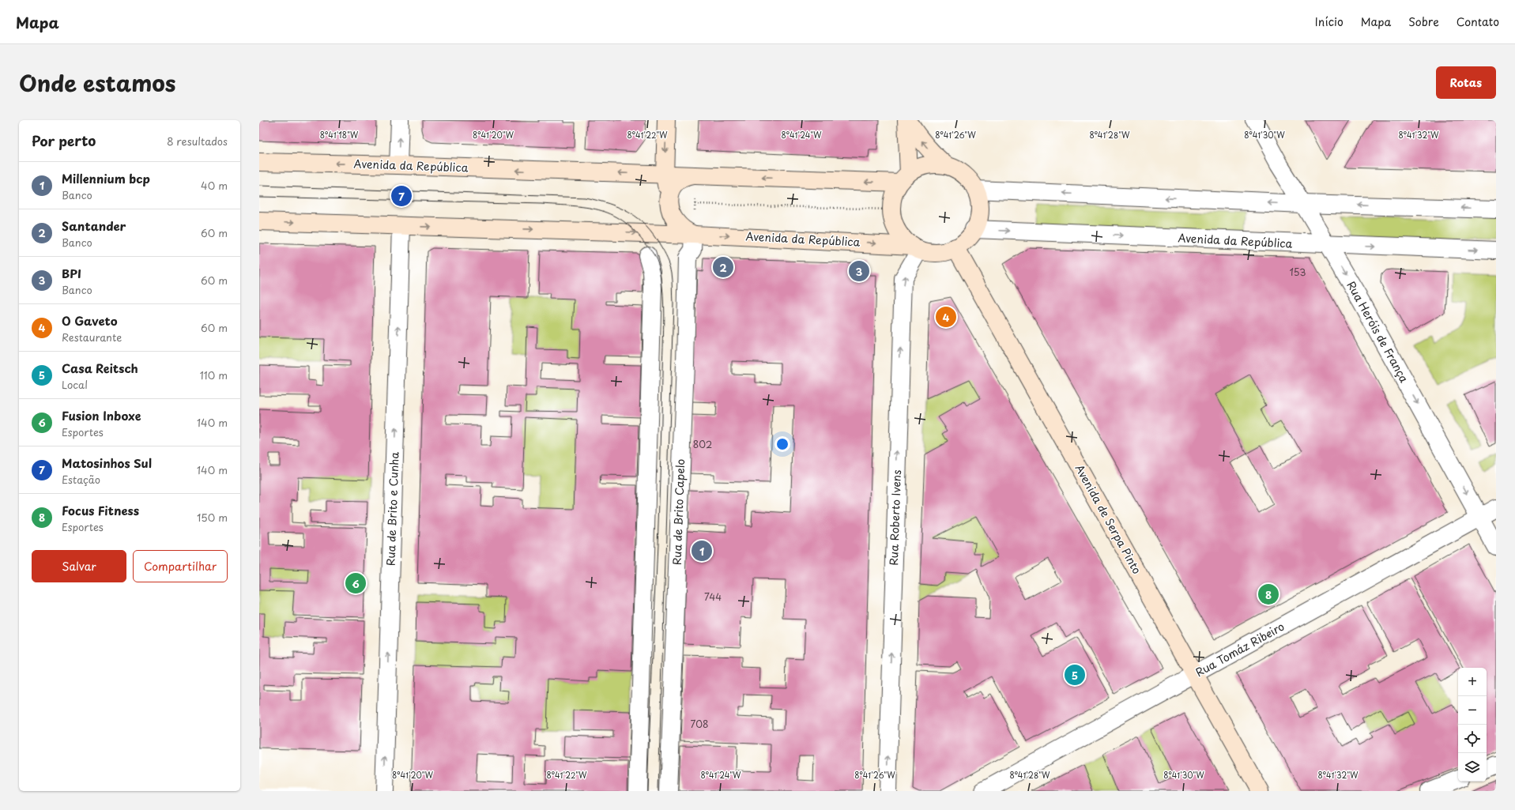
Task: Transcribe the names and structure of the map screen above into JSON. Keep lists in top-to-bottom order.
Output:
{
  "streets": {
    "main road": ["Avenida da República", "Avenida de Serpa Pinto"],
    "street": [
      "Rua Heróis de França",
      "Rua de Brito e Cunha",
      "Rua de Brito Capelo",
      "Rua Roberto Ivens",
      "Rua Tomáz Ribeiro"
    ]
  },
  "crossings": [
    ["Avenida da República", "Rua Heróis de França"],
    ["Avenida da República", "Rua de Brito e Cunha"],
    ["Avenida da República", "Rua de Brito Capelo"],
    ["Avenida da República", "Rua Roberto Ivens"],
    ["Avenida da República", "Avenida de Serpa Pinto"],
    ["Rua Heróis de França", "Rua Tomáz Ribeiro"],
    ["Rua Roberto Ivens", "Avenida de Serpa Pinto"],
    ["Avenida de Serpa Pinto", "Rua Tomáz Ribeiro"]
  ],
  "one_way": ["Rua Heróis de França", "Rua de Brito e Cunha", "Rua Roberto Ivens"],
  "house_numbers": [
    "153",
    "802",
    "744",
    "708"
  ],
  "page": {
    "header": "Mapa",
    "nav": [
      "Início",
      "Mapa",
      "Sobre",
      "Contato"
    ],
    "title": "Onde estamos",
    "buttons": [
      "Rotas",
      ["Salvar", "Compartilhar"]
    ],
    "heading": ["Por perto", "8 resultados"],
    "list": [
      {
        "mark": "1",
        "name": "Millennium bcp",
        "note": "Banco",
        "value": "40 m"
      },
      {
        "mark": "2",
        "name": "Santander",
        "note": "Banco",
        "value": "60 m"
      },
      {
        "mark": "3",
        "name": "BPI",
        "note": "Banco",
        "value": "60 m"
      },
      {
        "mark": "4",
        "name": "O Gaveto",
        "note": "Restaurante",
        "value": "60 m"
      },
      {
        "mark": "5",
        "name": "Casa Reitsch",
        "note": "Local",
        "value": "110 m"
      },
      {
        "mark": "6",
        "name": "Fusion Inboxe",
        "note": "Esportes",
        "value": "140 m"
      },
      {
        "mark": "7",
        "name": "Matosinhos Sul",
        "note": "Estação",
        "value": "140 m"
      },
      {
        "mark": "8",
        "name": "Focus Fitness",
        "note": "Esportes",
        "value": "150 m"
      }
    ],
    "pins": [
      "7",
      "2",
      "3",
      "4",
      "1",
      "6",
      "8",
      "5"
    ],
    "map_buttons": ["+", "−"]
  },
  "coordinates": [
    "8°41'18\"W",
    "8°41'20\"W",
    "8°41'22\"W",
    "8°41'24\"W",
    "8°41'26\"W",
    "8°41'28\"W",
    "8°41'30\"W",
    "8°41'32\"W"
  ]
}
